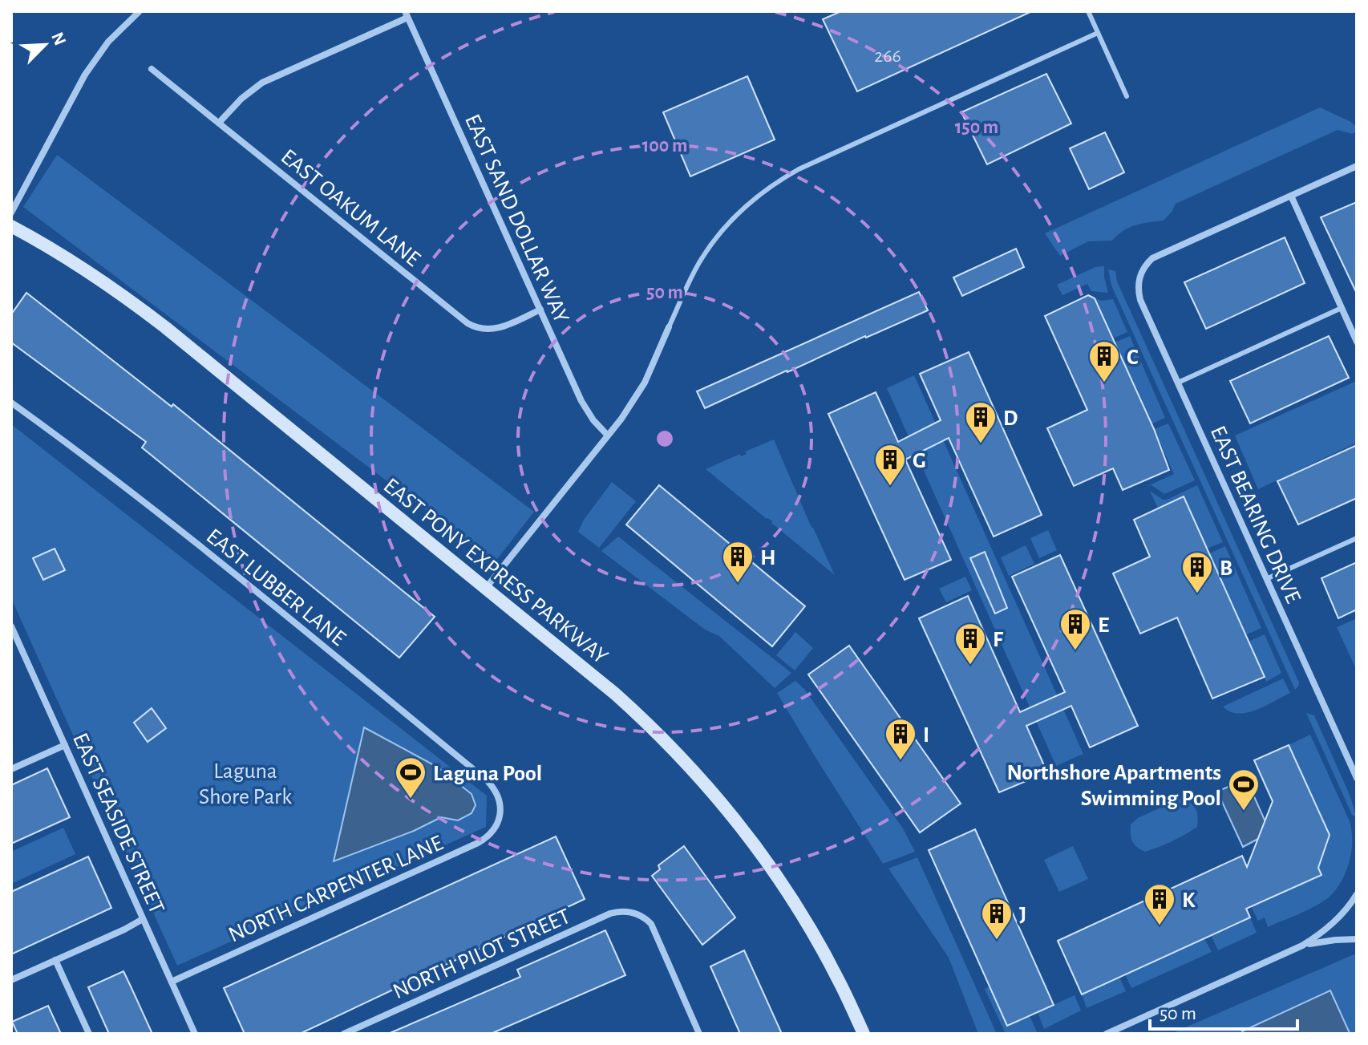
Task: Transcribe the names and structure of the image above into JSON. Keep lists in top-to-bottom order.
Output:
{
  "streets": {
    "main road": ["EAST PONY EXPRESS PARKWAY"],
    "street": [
      "EAST OAKUM LANE",
      "EAST SAND DOLLAR WAY",
      "EAST BEARING DRIVE",
      "EAST LUBBER LANE",
      "EAST SEASIDE STREET",
      "NORTH CARPENTER LANE",
      "NORTH PILOT STREET"
    ]
  },
  "crossings": [
    ["EAST OAKUM LANE", "EAST SAND DOLLAR WAY"],
    ["EAST LUBBER LANE", "NORTH CARPENTER LANE"],
    ["EAST SEASIDE STREET", "NORTH CARPENTER LANE"]
  ],
  "parks": ["Laguna Shore Park"],
  "places": {
    "building": [
      "C",
      "D",
      "G",
      "H",
      "B",
      "E",
      "F",
      "I",
      "K",
      "J"
    ],
    "sports": ["Laguna Pool", "Northshore Apartments Swimming Pool"]
  },
  "house_numbers": ["266"],
  "scale_bar": "50 m",
  "north": "top right",
  "rings": ["150 m", "100 m", "50 m"]
}
